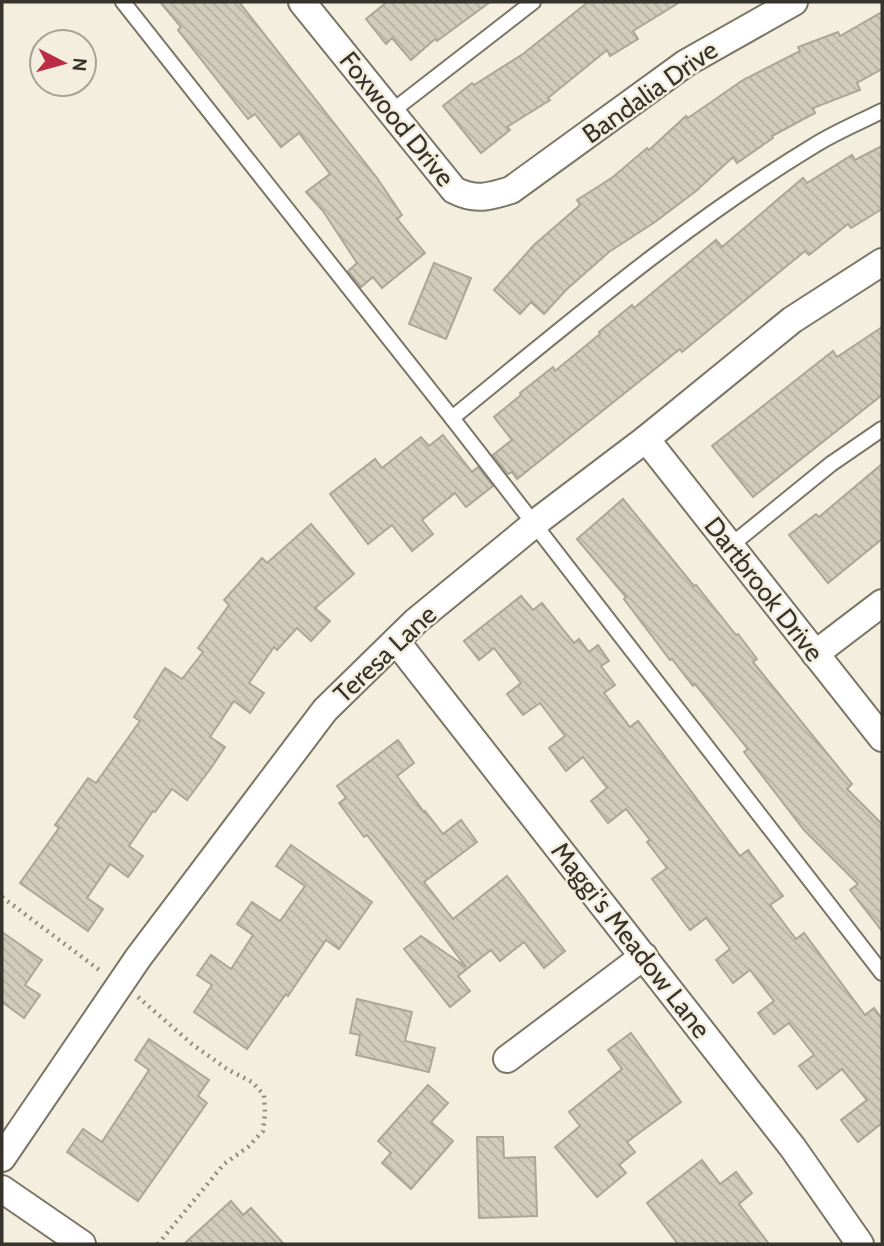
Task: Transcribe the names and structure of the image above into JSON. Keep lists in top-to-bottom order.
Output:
{
  "streets": {
    "street": [
      "Bandalia Drive",
      "Foxwood Drive",
      "Dartbrook Drive",
      "Teresa Lane",
      "Maggi's Meadow Lane"
    ]
  },
  "crossings": [
    ["Bandalia Drive", "Foxwood Drive"],
    ["Dartbrook Drive", "Teresa Lane"],
    ["Teresa Lane", "Maggi's Meadow Lane"]
  ],
  "north": "right"
}
